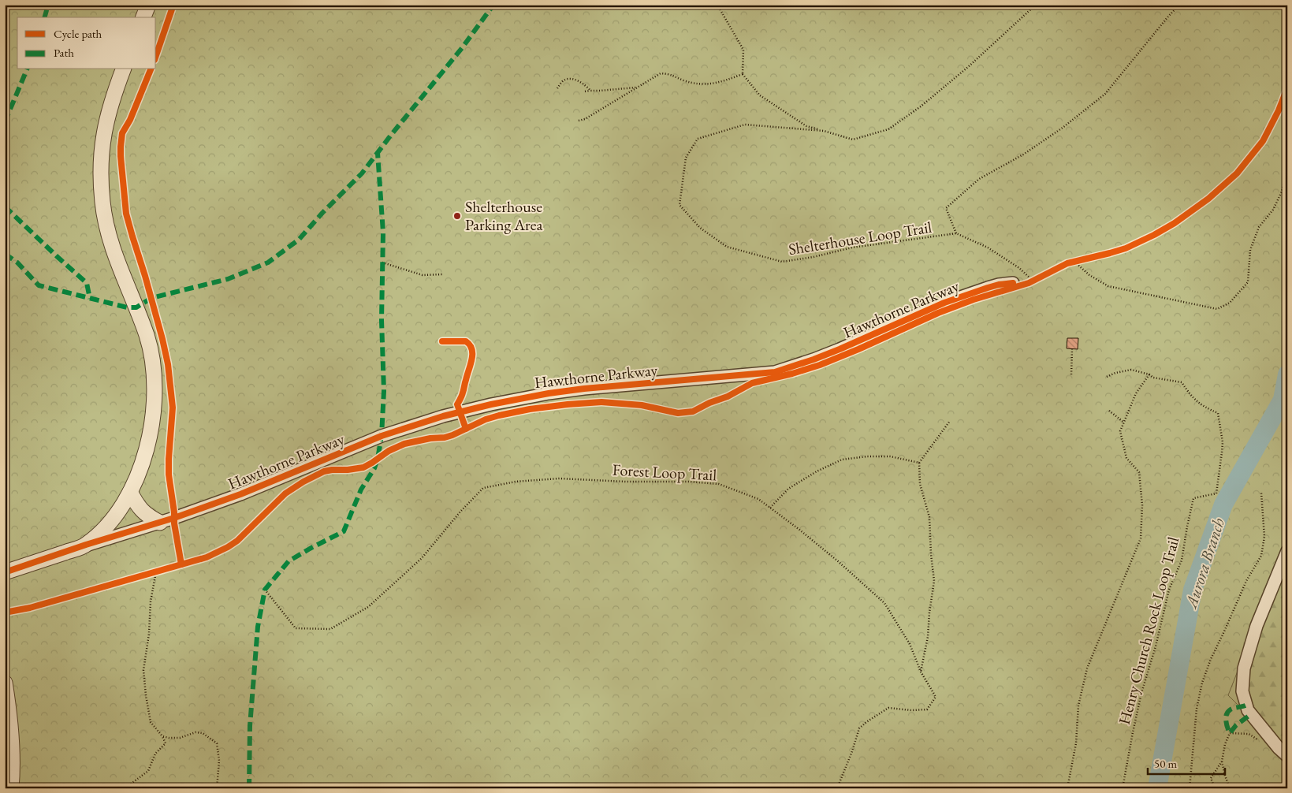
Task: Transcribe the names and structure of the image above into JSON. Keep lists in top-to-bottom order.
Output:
{
  "streets": {
    "street": ["Hawthorne Parkway"],
    "path": ["Shelterhouse Loop Trail", "Forest Loop Trail", "Henry Church Rock Loop Trail"]
  },
  "water": ["Aurora Branch"],
  "places": ["Shelterhouse Parking Area"],
  "legend": ["Cycle path", "Path"],
  "scale_bar": "50 m"
}
